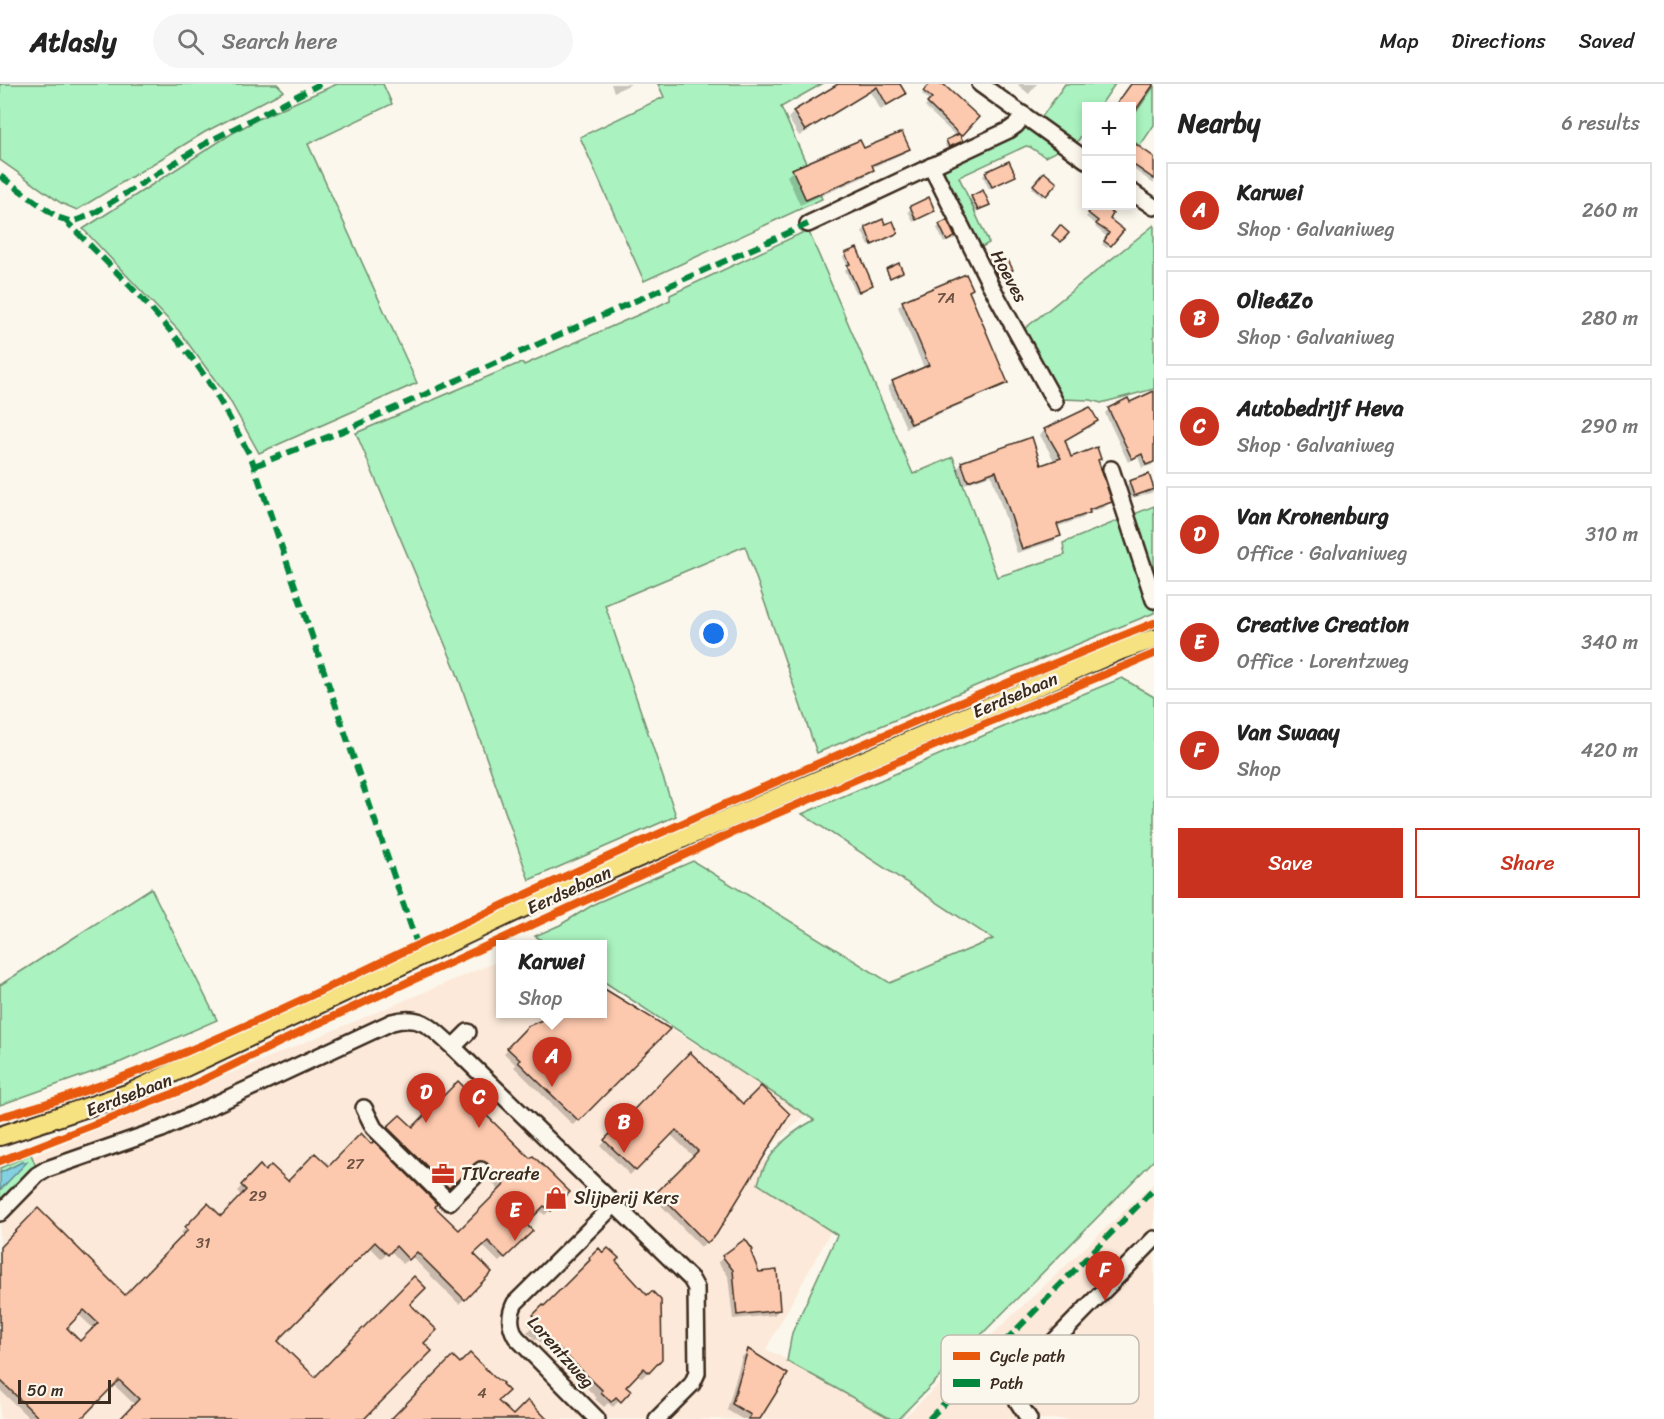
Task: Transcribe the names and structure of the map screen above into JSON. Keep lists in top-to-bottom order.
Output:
{
  "streets": {
    "main road": ["Eerdsebaan"],
    "street": ["Hoeves", "Lorentzweg"]
  },
  "places": {
    "office": ["TIVcreate"],
    "shop": ["Slijperij Kers"]
  },
  "house_numbers": [
    "7A",
    "27",
    "29",
    "31",
    "4"
  ],
  "legend": ["Cycle path", "Path"],
  "scale_bar": "50 m",
  "page": {
    "header": "Atlasly",
    "search": "Search here",
    "nav": ["Map", "Directions", "Saved"],
    "heading": ["Nearby", "6 results"],
    "map_buttons": ["+", "−"],
    "list": [
      {
        "mark": "A",
        "name": "Karwei",
        "note": "Shop · Galvaniweg",
        "value": "260 m"
      },
      {
        "mark": "B",
        "name": "Olie&Zo",
        "note": "Shop · Galvaniweg",
        "value": "280 m"
      },
      {
        "mark": "C",
        "name": "Autobedrijf Heva",
        "note": "Shop · Galvaniweg",
        "value": "290 m"
      },
      {
        "mark": "D",
        "name": "Van Kronenburg",
        "note": "Office · Galvaniweg",
        "value": "310 m"
      },
      {
        "mark": "E",
        "name": "Creative Creation",
        "note": "Office · Lorentzweg",
        "value": "340 m"
      },
      {
        "mark": "F",
        "name": "Van Swaay",
        "note": "Shop",
        "value": "420 m"
      }
    ],
    "buttons": ["Save", "Share"],
    "popup": ["Karwei", "Shop"],
    "pins": [
      "A",
      "D",
      "C",
      "B",
      "E",
      "F"
    ],
    "scale": "50 m"
  }
}
